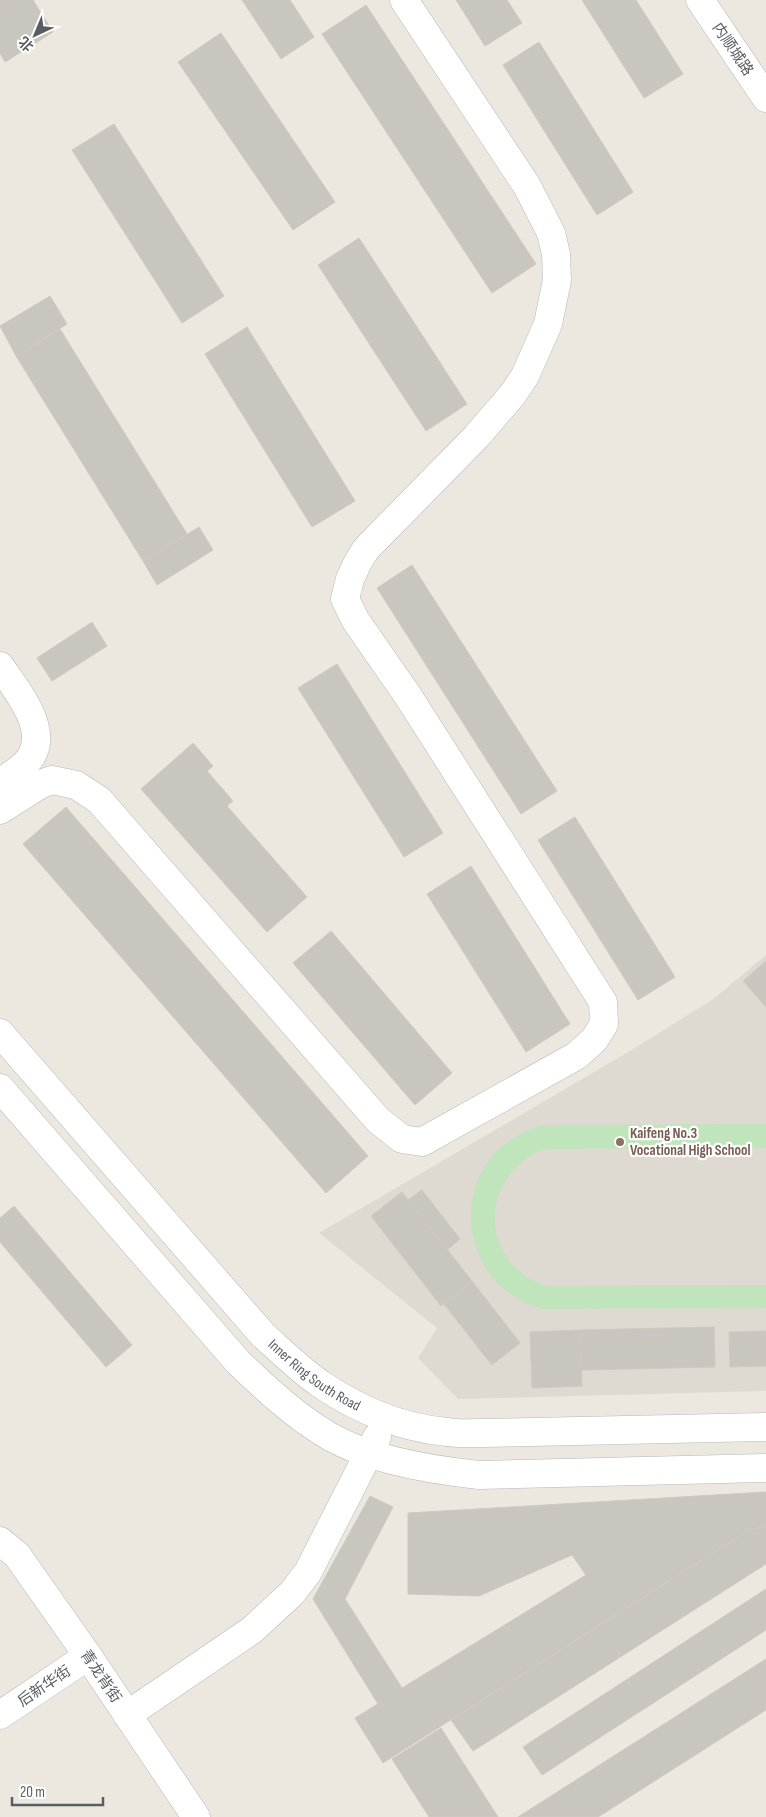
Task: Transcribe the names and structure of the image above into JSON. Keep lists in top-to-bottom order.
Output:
{
  "streets": {
    "street": [
      "内顺城路",
      "Inner Ring South Road",
      "青龙背街",
      "后新华街"
    ]
  },
  "crossings": [
    ["青龙背街", "后新华街"]
  ],
  "places": ["Kaifeng No.3 Vocational High School"],
  "scale_bar": "20 m",
  "north": "bottom left"
}
